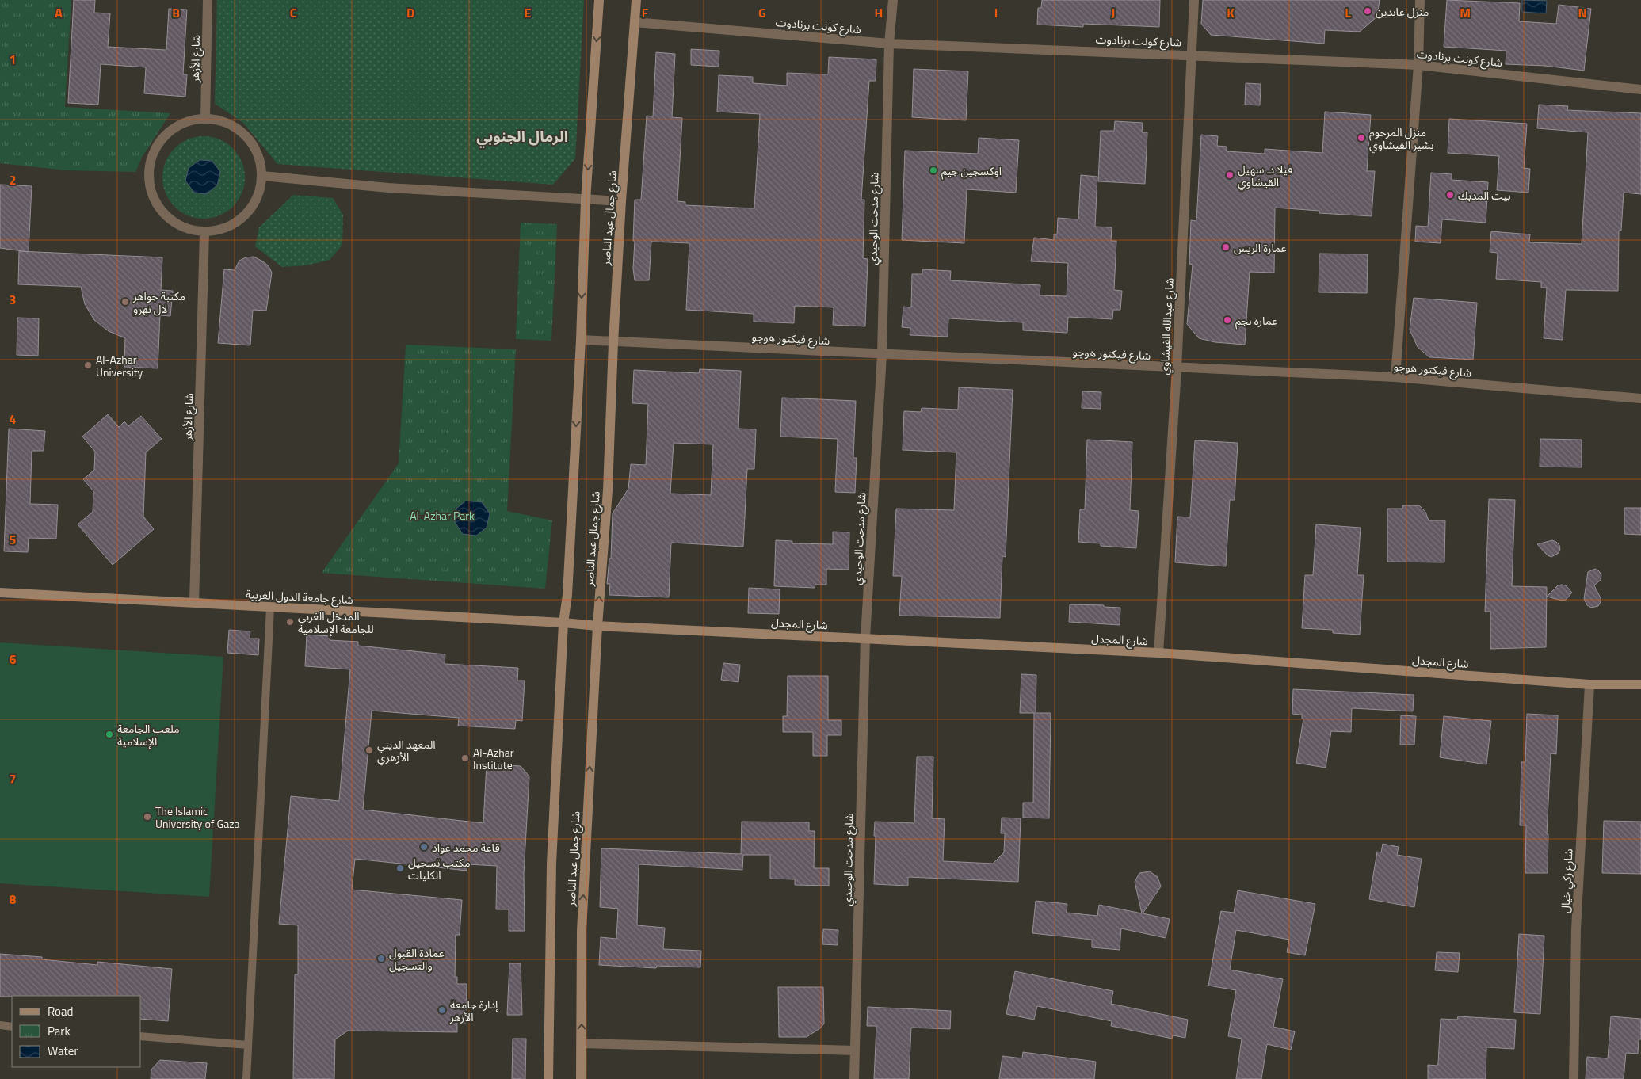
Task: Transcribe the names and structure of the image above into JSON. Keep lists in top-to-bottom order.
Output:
{
  "streets": {
    "main road": ["شارع جمال عبد الناصر", "شارع جامعة الدول العربية", "شارع المجدل"],
    "street": [
      "شارع كونت برنادوت",
      "شارع الأزهر",
      "شارع مدحت الوحيدي",
      "شارع عبدالله القيشاوي",
      "شارع فيكتور هوجو",
      "شارع زكي خيال"
    ]
  },
  "crossings": [
    ["شارع كونت برنادوت", "شارع جمال عبد الناصر"],
    ["شارع كونت برنادوت", "شارع مدحت الوحيدي"],
    ["شارع كونت برنادوت", "شارع عبدالله القيشاوي"],
    ["شارع الأزهر", "شارع جامعة الدول العربية"],
    ["شارع جمال عبد الناصر", "شارع فيكتور هوجو"],
    ["شارع جمال عبد الناصر", "شارع جامعة الدول العربية"],
    ["شارع جمال عبد الناصر", "شارع المجدل"],
    ["شارع مدحت الوحيدي", "شارع فيكتور هوجو"],
    ["شارع مدحت الوحيدي", "شارع المجدل"],
    ["شارع عبدالله القيشاوي", "شارع فيكتور هوجو"],
    ["شارع عبدالله القيشاوي", "شارع المجدل"],
    ["شارع جامعة الدول العربية", "شارع المجدل"],
    ["شارع المجدل", "شارع زكي خيال"]
  ],
  "districts": ["الرمال الجنوبي"],
  "parks": ["Al-Azhar Park"],
  "places": [
    "منزل عابدين",
    "منزل المرحوم بشير القيشاوي",
    "اوكسجين جيم",
    "فيلا د. سهيل القيشاوي",
    "بيت المدبك",
    "عمارة الريس",
    "مكتبة جواهر لال نهرو",
    "عمارة نجم",
    "Al-Azhar University",
    "المدخل الغربي للجامعة الإسلامية",
    "ملعب الجامعة الإسلامية",
    "المعهد الديني الأزهري",
    "Al-Azhar Institute",
    "The Islamic University of Gaza",
    "قاعة محمد عواد",
    "مكتب تسجيل الكليات",
    "عمادة القبول والتسجيل",
    "إدارة جامعة الأزهر"
  ],
  "legend": ["Road", "Park", "Water"],
  "grid": {
    "columns": [
      "A",
      "B",
      "C",
      "D",
      "E",
      "F",
      "G",
      "H",
      "I",
      "J",
      "K",
      "L",
      "M",
      "N"
    ],
    "rows": [
      "1",
      "2",
      "3",
      "4",
      "5",
      "6",
      "7",
      "8"
    ]
  }
}
